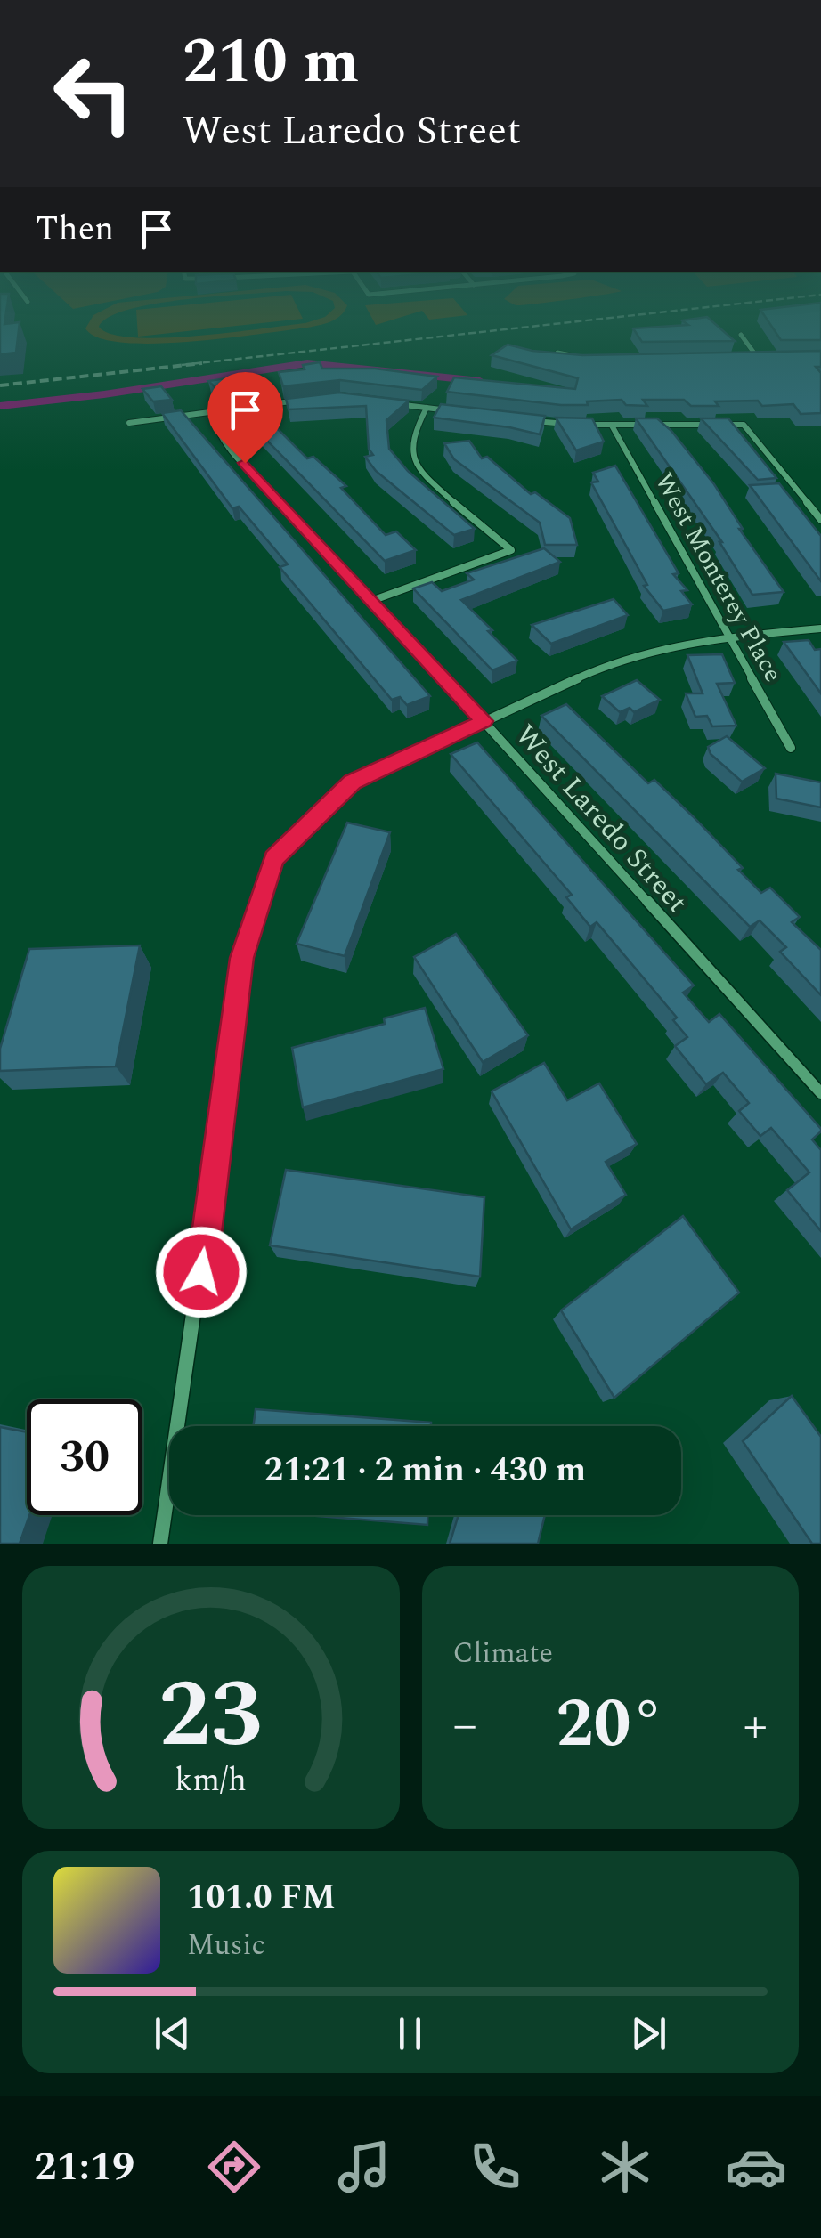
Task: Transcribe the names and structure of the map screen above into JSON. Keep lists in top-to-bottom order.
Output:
{
  "streets": {
    "street": ["West Monterey Place", "West Laredo Street"]
  },
  "page": {
    "turn": ["210 m", "West Laredo Street"],
    "then": "Then",
    "limit": "30",
    "trip": "21:21 · 2 min · 430 m",
    "tile": "Climate",
    "heat": ["−", "20°", "+"],
    "song": ["101.0 FM", "Music"],
    "tabs": "21:19",
    "gauge": ["23", "km/h"]
  }
}
